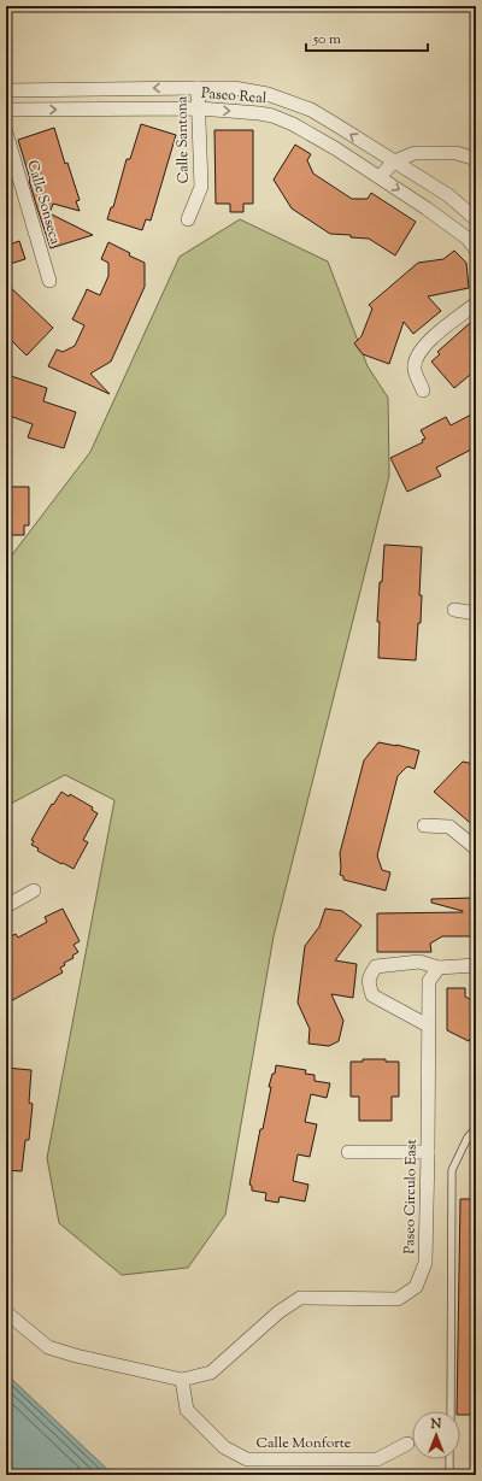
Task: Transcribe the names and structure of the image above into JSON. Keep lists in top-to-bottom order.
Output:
{
  "streets": {
    "street": [
      "Paseo Real",
      "Calle Santona",
      "Calle Sonseca",
      "Paseo Circulo East",
      "Calle Monforte"
    ]
  },
  "crossings": [
    ["Paseo Real", "Calle Santona"],
    ["Paseo Circulo East", "Calle Monforte"]
  ],
  "scale_bar": "50 m",
  "north": "top"
}
